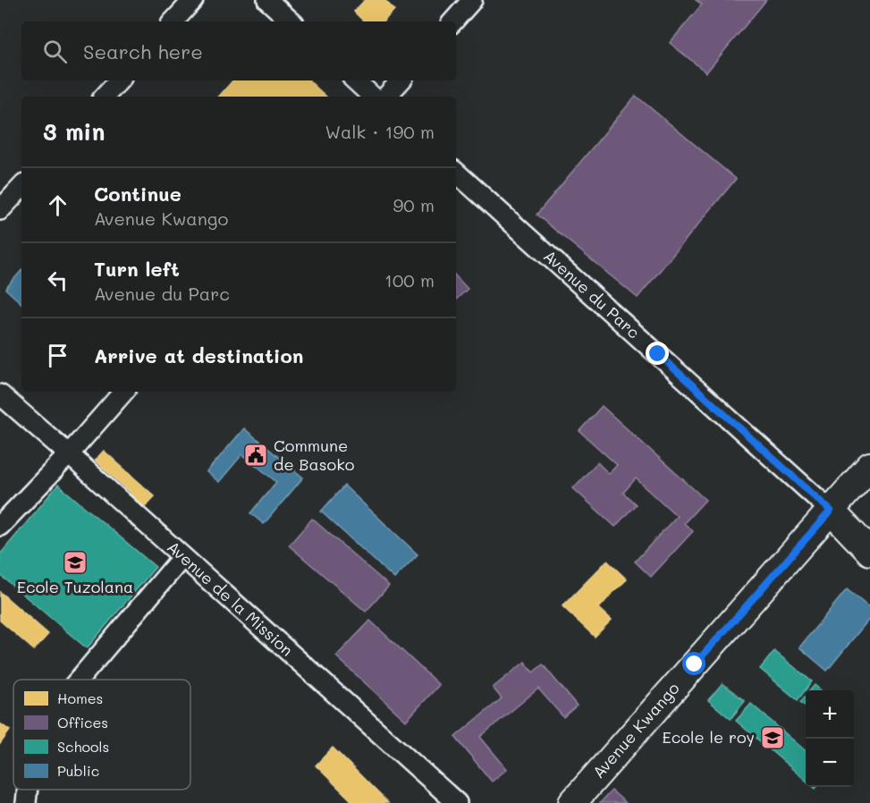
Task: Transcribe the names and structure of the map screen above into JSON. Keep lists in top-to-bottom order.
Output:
{
  "streets": {
    "street": ["Avenue du Parc", "Avenue de la Mission", "Avenue Kwango"]
  },
  "crossings": [
    ["Avenue du Parc", "Avenue Kwango"]
  ],
  "places": {
    "public building": ["Commune de Basoko"],
    "school or university": ["Ecole Tuzolana", "Ecole le roy"]
  },
  "legend": [
    "Homes",
    "Offices",
    "Schools",
    "Public"
  ],
  "page": {
    "search": "Search here",
    "heading": ["3 min", "Walk · 190 m"],
    "list": [
      ["Continue", "Avenue Kwango", "90 m"],
      ["Turn left", "Avenue du Parc", "100 m"],
      "Arrive at destination"
    ],
    "map_buttons": ["+", "−"]
  }
}
